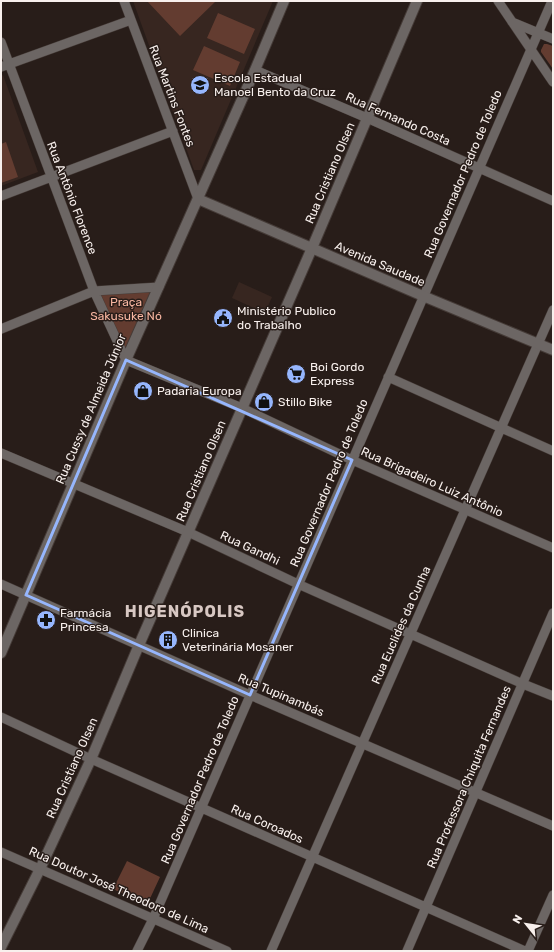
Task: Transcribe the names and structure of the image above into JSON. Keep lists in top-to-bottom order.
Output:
{
  "streets": {
    "street": [
      "Rua Martins Fontes",
      "Rua Fernando Costa",
      "Rua Cristiano Olsen",
      "Rua Governador Pedro de Toledo",
      "Rua Antônio Florence",
      "Avenida Saudade",
      "Rua Cussy de Almeida Júnior",
      "Rua Brigadeiro Luiz Antônio",
      "Rua Gandhi",
      "Rua Euclides da Cunha",
      "Rua Tupinambás",
      "Rua Professora Chiquita Fernandes",
      "Rua Coroados",
      "Rua Doutor José Theodoro de Lima"
    ]
  },
  "crossings": [
    ["Rua Martins Fontes", "Avenida Saudade"],
    ["Rua Martins Fontes", "Rua Cussy de Almeida Júnior"],
    ["Rua Fernando Costa", "Rua Cristiano Olsen"],
    ["Rua Fernando Costa", "Rua Governador Pedro de Toledo"],
    ["Rua Fernando Costa", "Rua Cussy de Almeida Júnior"],
    ["Rua Cristiano Olsen", "Avenida Saudade"],
    ["Rua Cristiano Olsen", "Rua Brigadeiro Luiz Antônio"],
    ["Rua Cristiano Olsen", "Rua Gandhi"],
    ["Rua Cristiano Olsen", "Rua Tupinambás"],
    ["Rua Cristiano Olsen", "Rua Coroados"],
    ["Rua Cristiano Olsen", "Rua Doutor José Theodoro de Lima"],
    ["Rua Governador Pedro de Toledo", "Avenida Saudade"],
    ["Rua Governador Pedro de Toledo", "Rua Brigadeiro Luiz Antônio"],
    ["Rua Governador Pedro de Toledo", "Rua Gandhi"],
    ["Rua Governador Pedro de Toledo", "Rua Tupinambás"],
    ["Rua Governador Pedro de Toledo", "Rua Coroados"],
    ["Rua Governador Pedro de Toledo", "Rua Doutor José Theodoro de Lima"],
    ["Rua Antônio Florence", "Rua Cussy de Almeida Júnior"],
    ["Rua Antônio Florence", "Rua Brigadeiro Luiz Antônio"],
    ["Avenida Saudade", "Rua Cussy de Almeida Júnior"],
    ["Avenida Saudade", "Rua Euclides da Cunha"],
    ["Rua Cussy de Almeida Júnior", "Rua Brigadeiro Luiz Antônio"],
    ["Rua Cussy de Almeida Júnior", "Rua Gandhi"],
    ["Rua Cussy de Almeida Júnior", "Rua Tupinambás"],
    ["Rua Brigadeiro Luiz Antônio", "Rua Euclides da Cunha"],
    ["Rua Gandhi", "Rua Euclides da Cunha"],
    ["Rua Gandhi", "Rua Professora Chiquita Fernandes"],
    ["Rua Euclides da Cunha", "Rua Tupinambás"],
    ["Rua Euclides da Cunha", "Rua Coroados"],
    ["Rua Tupinambás", "Rua Professora Chiquita Fernandes"],
    ["Rua Professora Chiquita Fernandes", "Rua Coroados"]
  ],
  "districts": ["HIGENÓPOLIS"],
  "parks": ["Praça Sakusuke Nó"],
  "places": {
    "school or university": ["Escola Estadual Manoel Bento da Cruz"],
    "public building": ["Ministério Publico do Trabalho"],
    "supermarket": ["Boi Gordo Express"],
    "shop": ["Padaria Europa", "Stillo Bike"],
    "pharmacy": ["Farmácia Princesa"],
    "building": ["Clinica Veterinária Mosaner"]
  },
  "north": "top left"
}
